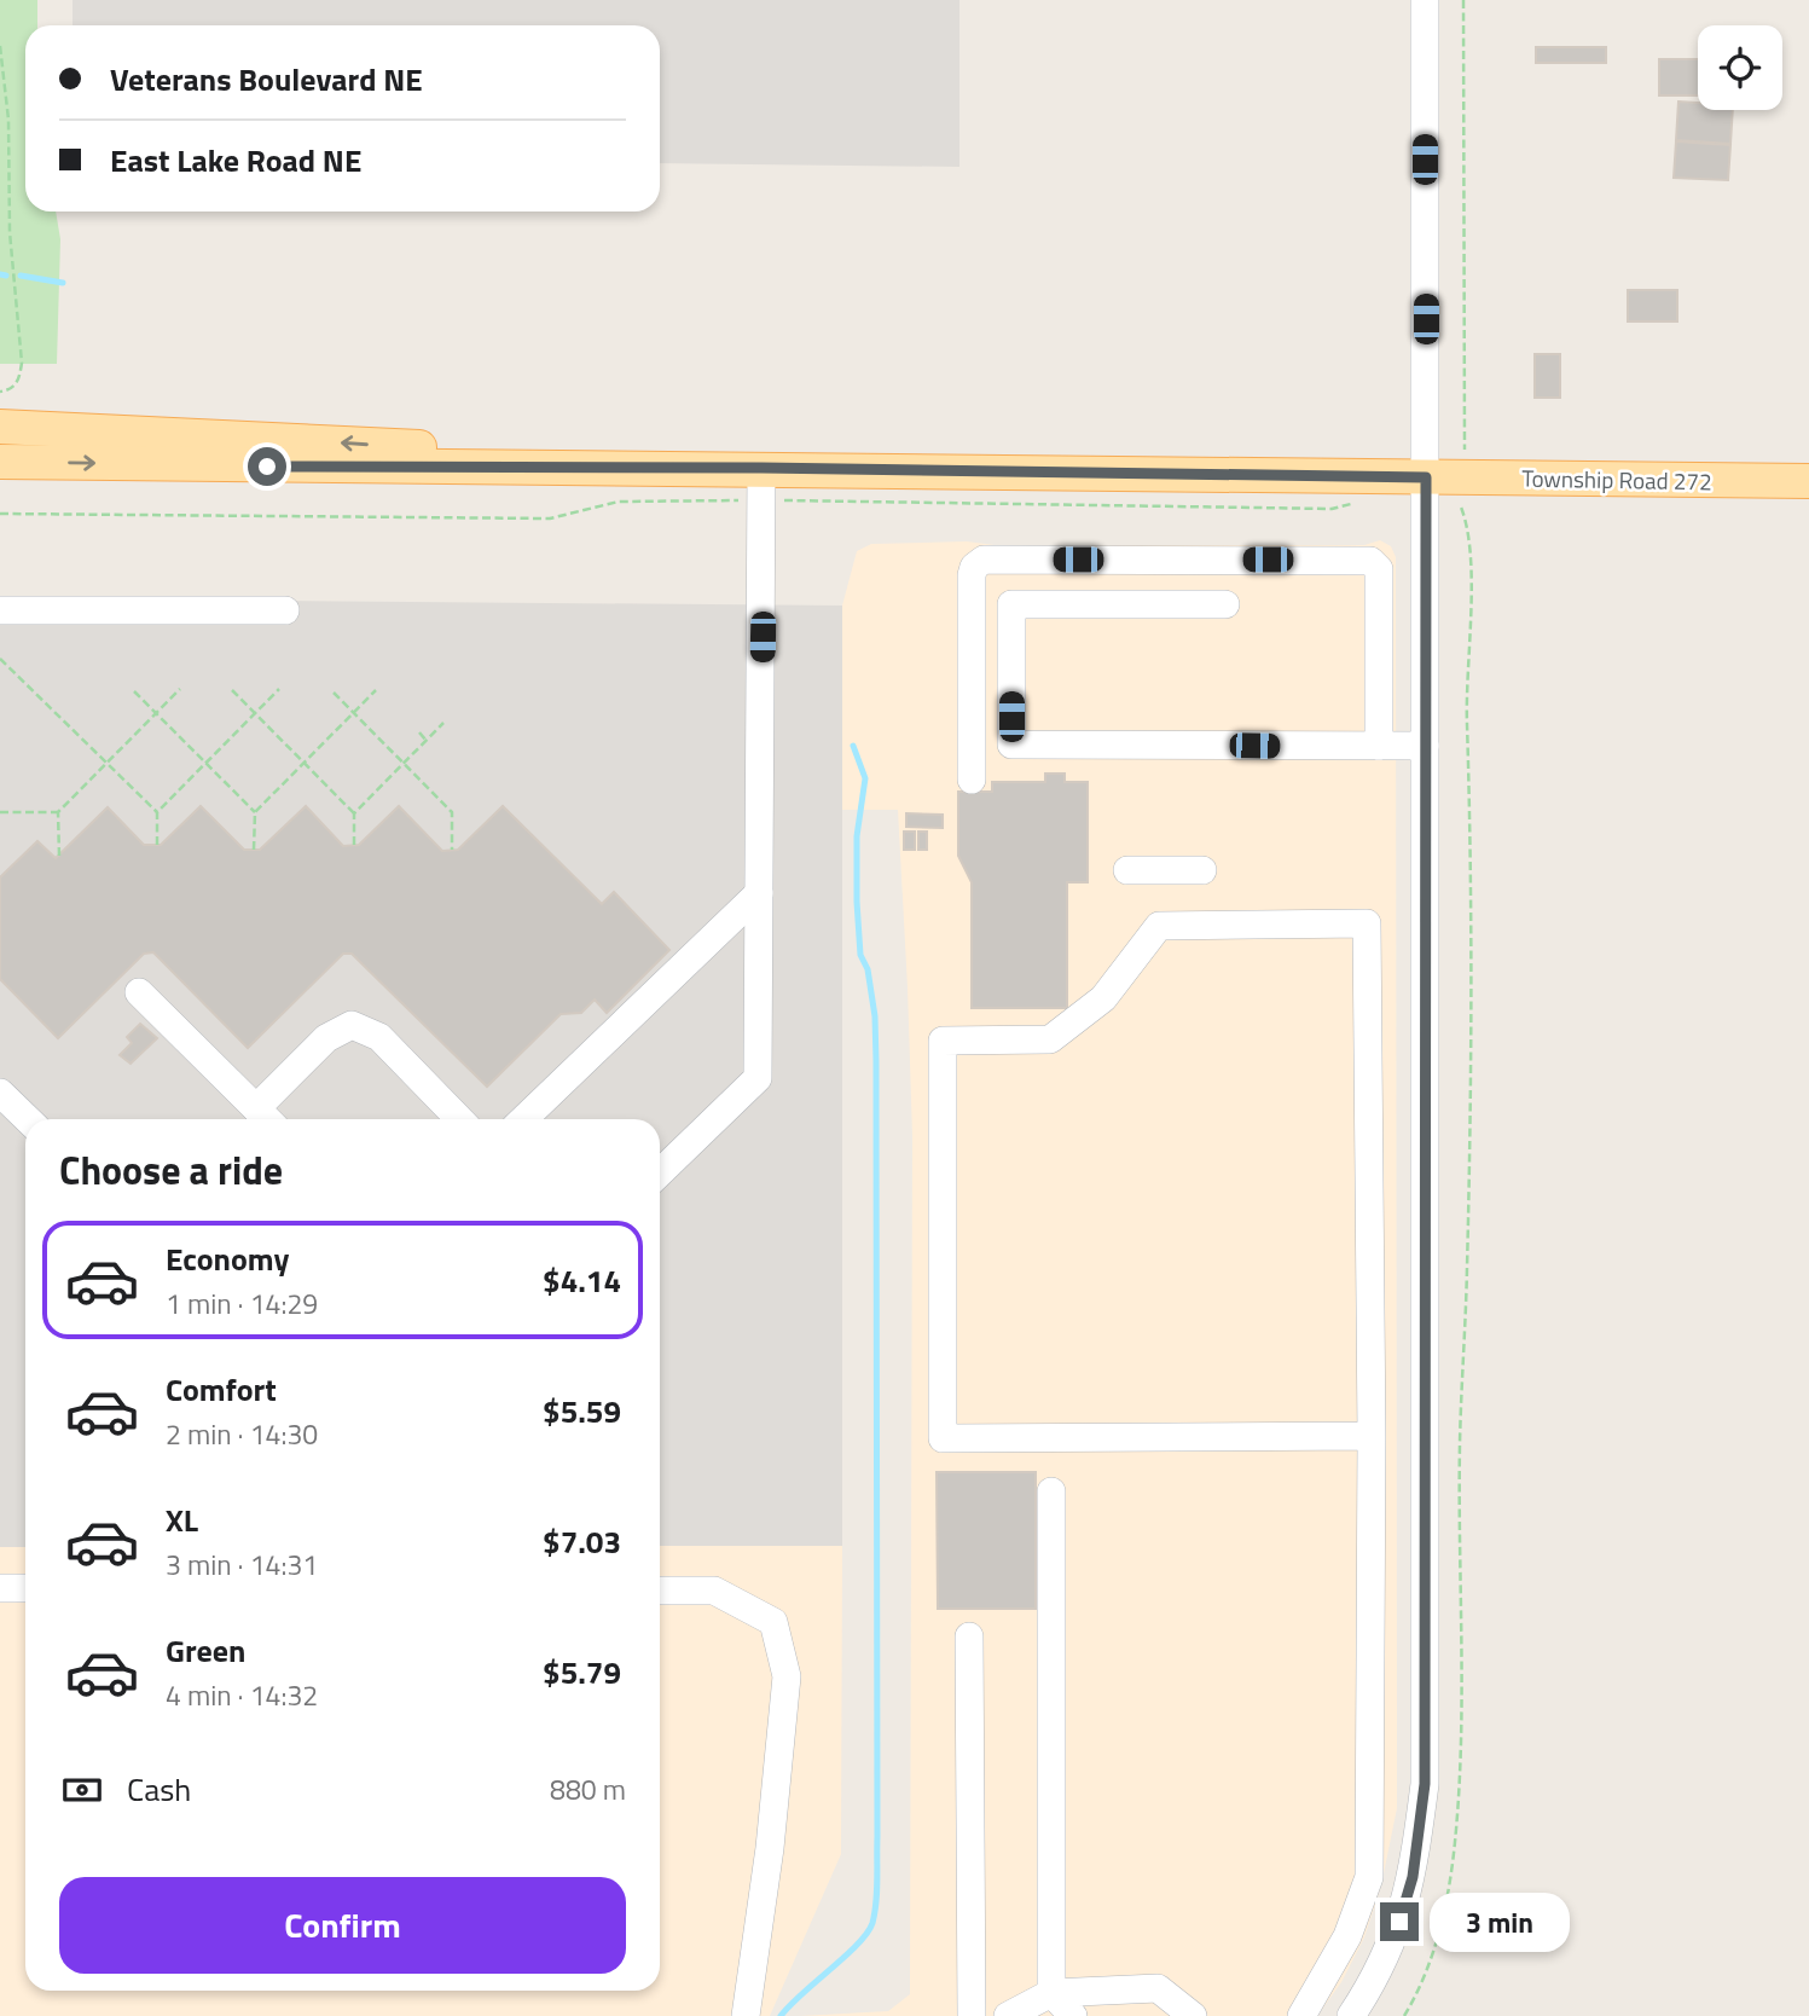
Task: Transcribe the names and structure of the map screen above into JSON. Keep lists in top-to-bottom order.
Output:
{
  "streets": {
    "main road": ["Township Road 272"]
  },
  "page": {
    "banner": ["Veterans Boulevard NE", "East Lake Road NE"],
    "heading": "Choose a ride",
    "list": [
      {
        "name": "Economy",
        "note": "1 min · 14:29",
        "value": "$4.14"
      },
      {
        "name": "Comfort",
        "note": "2 min · 14:30",
        "value": "$5.59"
      },
      {
        "name": "XL",
        "note": "3 min · 14:31",
        "value": "$7.03"
      },
      {
        "name": "Green",
        "note": "4 min · 14:32",
        "value": "$5.79"
      }
    ],
    "pay": ["Cash", "880 m"],
    "buttons": "Confirm",
    "bubble": "3 min"
  }
}
